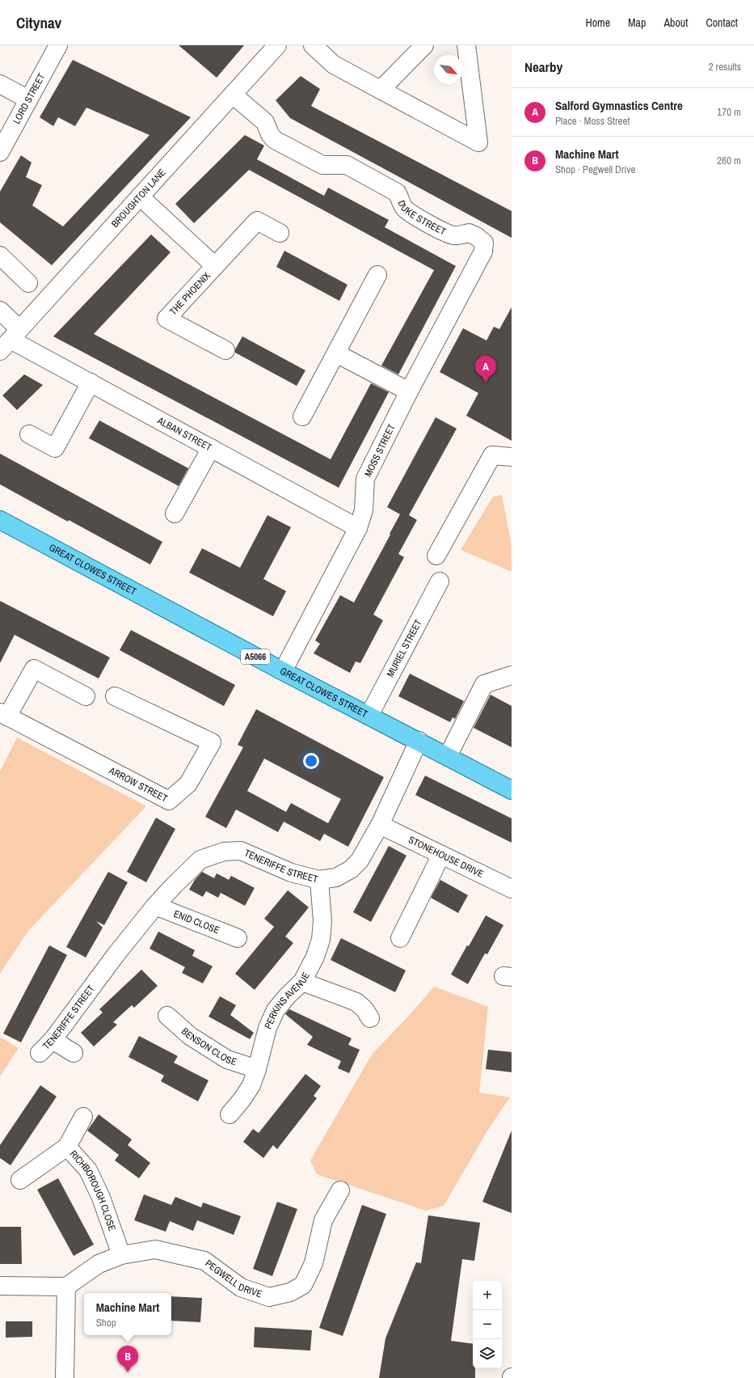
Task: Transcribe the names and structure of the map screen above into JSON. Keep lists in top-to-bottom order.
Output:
{
  "streets": {
    "main road": ["GREAT CLOWES STREET", "A5066"],
    "street": [
      "LORD STREET",
      "BROUGHTON LANE",
      "DUKE STREET",
      "THE PHOENIX",
      "ALBAN STREET",
      "MOSS STREET",
      "MURIEL STREET",
      "ARROW STREET",
      "STONEHOUSE DRIVE",
      "TENERIFFE STREET",
      "ENID CLOSE",
      "PERKINS AVENUE",
      "BENSON CLOSE",
      "RICHBOROUGH CLOSE",
      "PEGWELL DRIVE"
    ]
  },
  "crossings": [
    ["BROUGHTON LANE", "DUKE STREET"],
    ["BROUGHTON LANE", "THE PHOENIX"],
    ["BROUGHTON LANE", "ALBAN STREET"],
    ["DUKE STREET", "MOSS STREET"],
    ["ALBAN STREET", "MOSS STREET"],
    ["MOSS STREET", "GREAT CLOWES STREET"],
    ["GREAT CLOWES STREET", "MURIEL STREET"],
    ["GREAT CLOWES STREET", "TENERIFFE STREET"],
    ["STONEHOUSE DRIVE", "TENERIFFE STREET"],
    ["TENERIFFE STREET", "ENID CLOSE"],
    ["TENERIFFE STREET", "PERKINS AVENUE"],
    ["PERKINS AVENUE", "BENSON CLOSE"],
    ["RICHBOROUGH CLOSE", "PEGWELL DRIVE"]
  ],
  "north": "bottom right",
  "page": {
    "header": "Citynav",
    "nav": [
      "Home",
      "Map",
      "About",
      "Contact"
    ],
    "heading": ["Nearby", "2 results"],
    "list": [
      {
        "mark": "A",
        "name": "Salford Gymnastics Centre",
        "note": "Place · Moss Street",
        "value": "170 m"
      },
      {
        "mark": "B",
        "name": "Machine Mart",
        "note": "Shop · Pegwell Drive",
        "value": "260 m"
      }
    ],
    "pins": ["A", "B"],
    "map_buttons": ["+", "−"],
    "popup": ["Machine Mart", "Shop"]
  }
}
